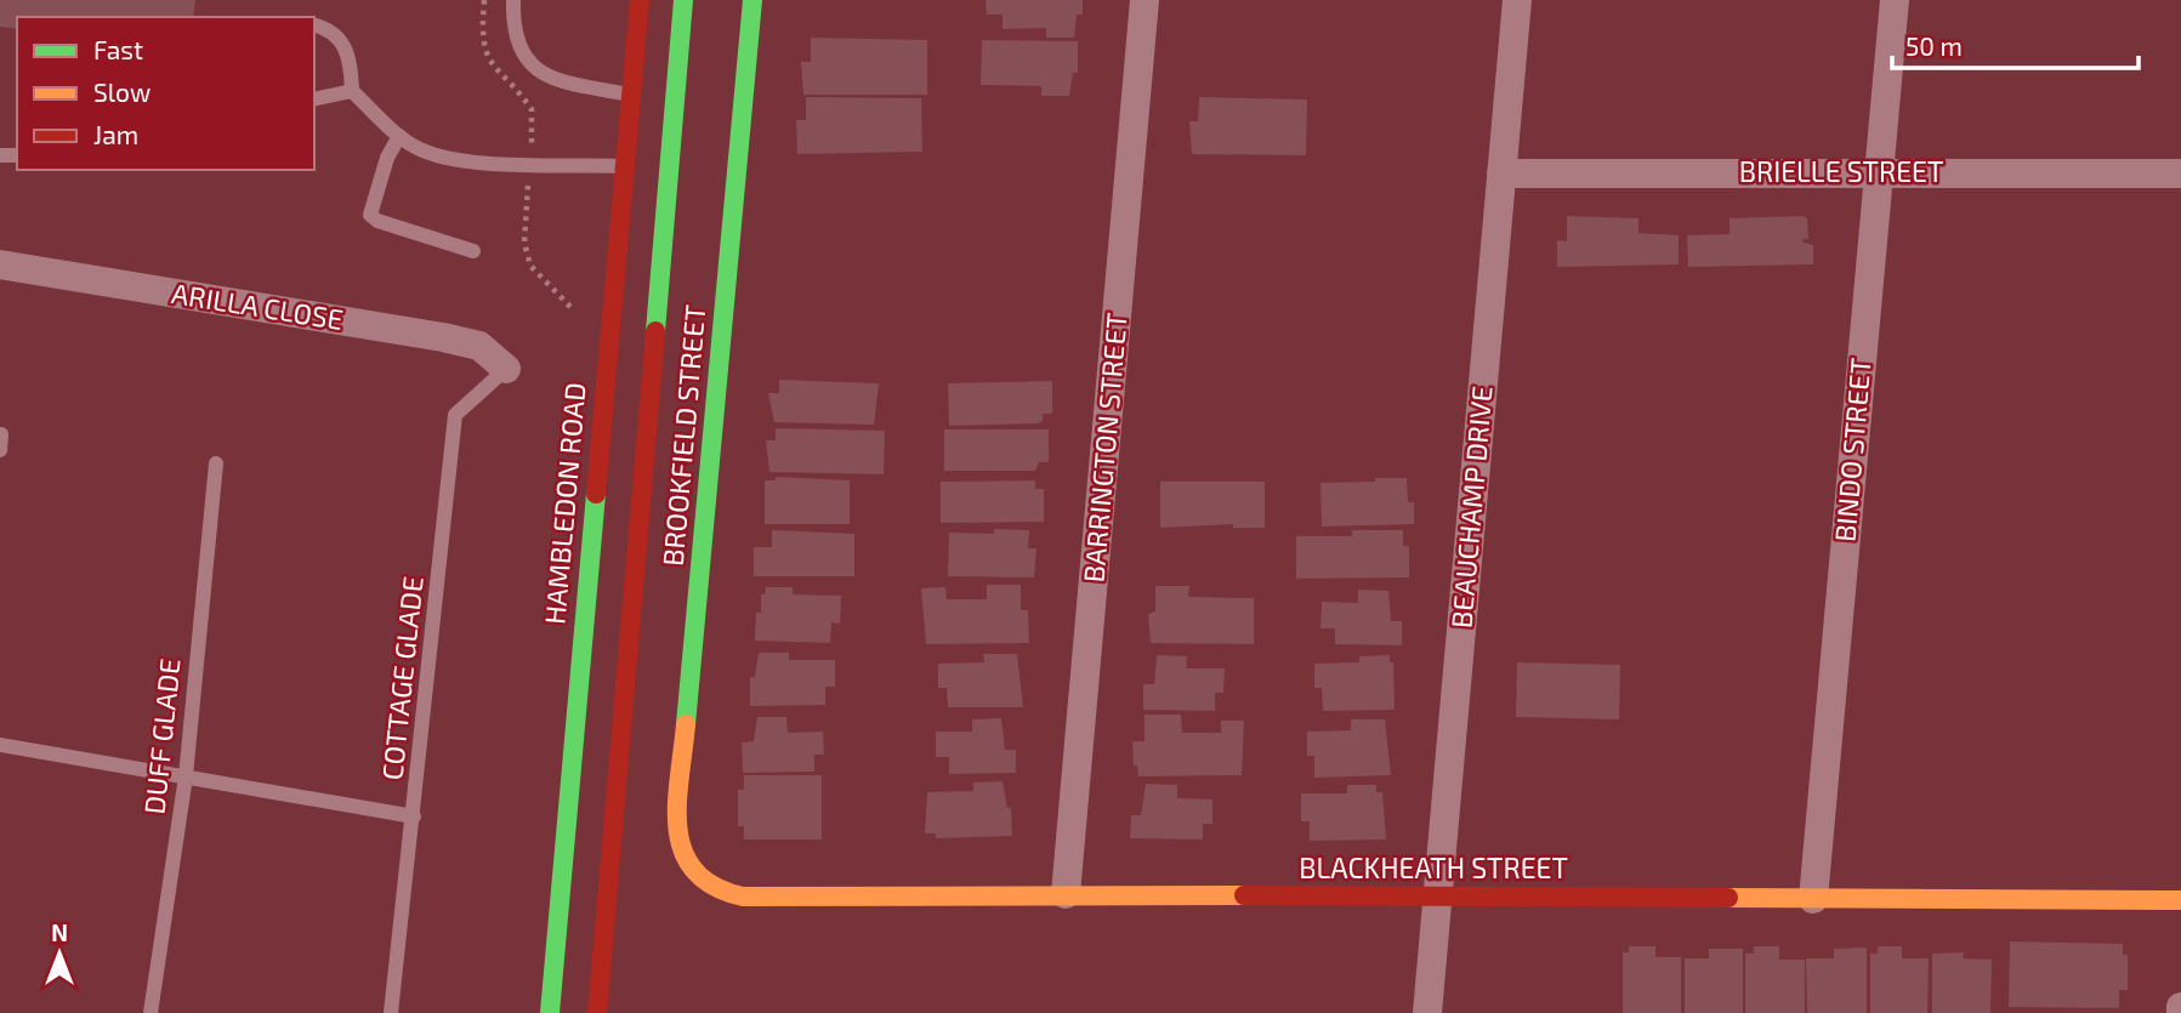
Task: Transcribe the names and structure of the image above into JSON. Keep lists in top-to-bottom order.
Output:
{
  "streets": {
    "street": [
      "BRIELLE STREET",
      "ARILLA CLOSE",
      "BROOKFIELD STREET",
      "BARRINGTON STREET",
      "BINDO STREET",
      "HAMBLEDON ROAD",
      "BEAUCHAMP DRIVE",
      "BLACKHEATH STREET"
    ],
    "lane": ["COTTAGE GLADE", "DUFF GLADE"]
  },
  "crossings": [
    ["BRIELLE STREET", "BINDO STREET"],
    ["BRIELLE STREET", "BEAUCHAMP DRIVE"],
    ["ARILLA CLOSE", "COTTAGE GLADE"],
    ["BROOKFIELD STREET", "BLACKHEATH STREET"],
    ["BARRINGTON STREET", "BLACKHEATH STREET"],
    ["BINDO STREET", "BLACKHEATH STREET"],
    ["BEAUCHAMP DRIVE", "BLACKHEATH STREET"]
  ],
  "legend": ["Fast", "Slow", "Jam"],
  "scale_bar": "50 m",
  "north": "top"
}
